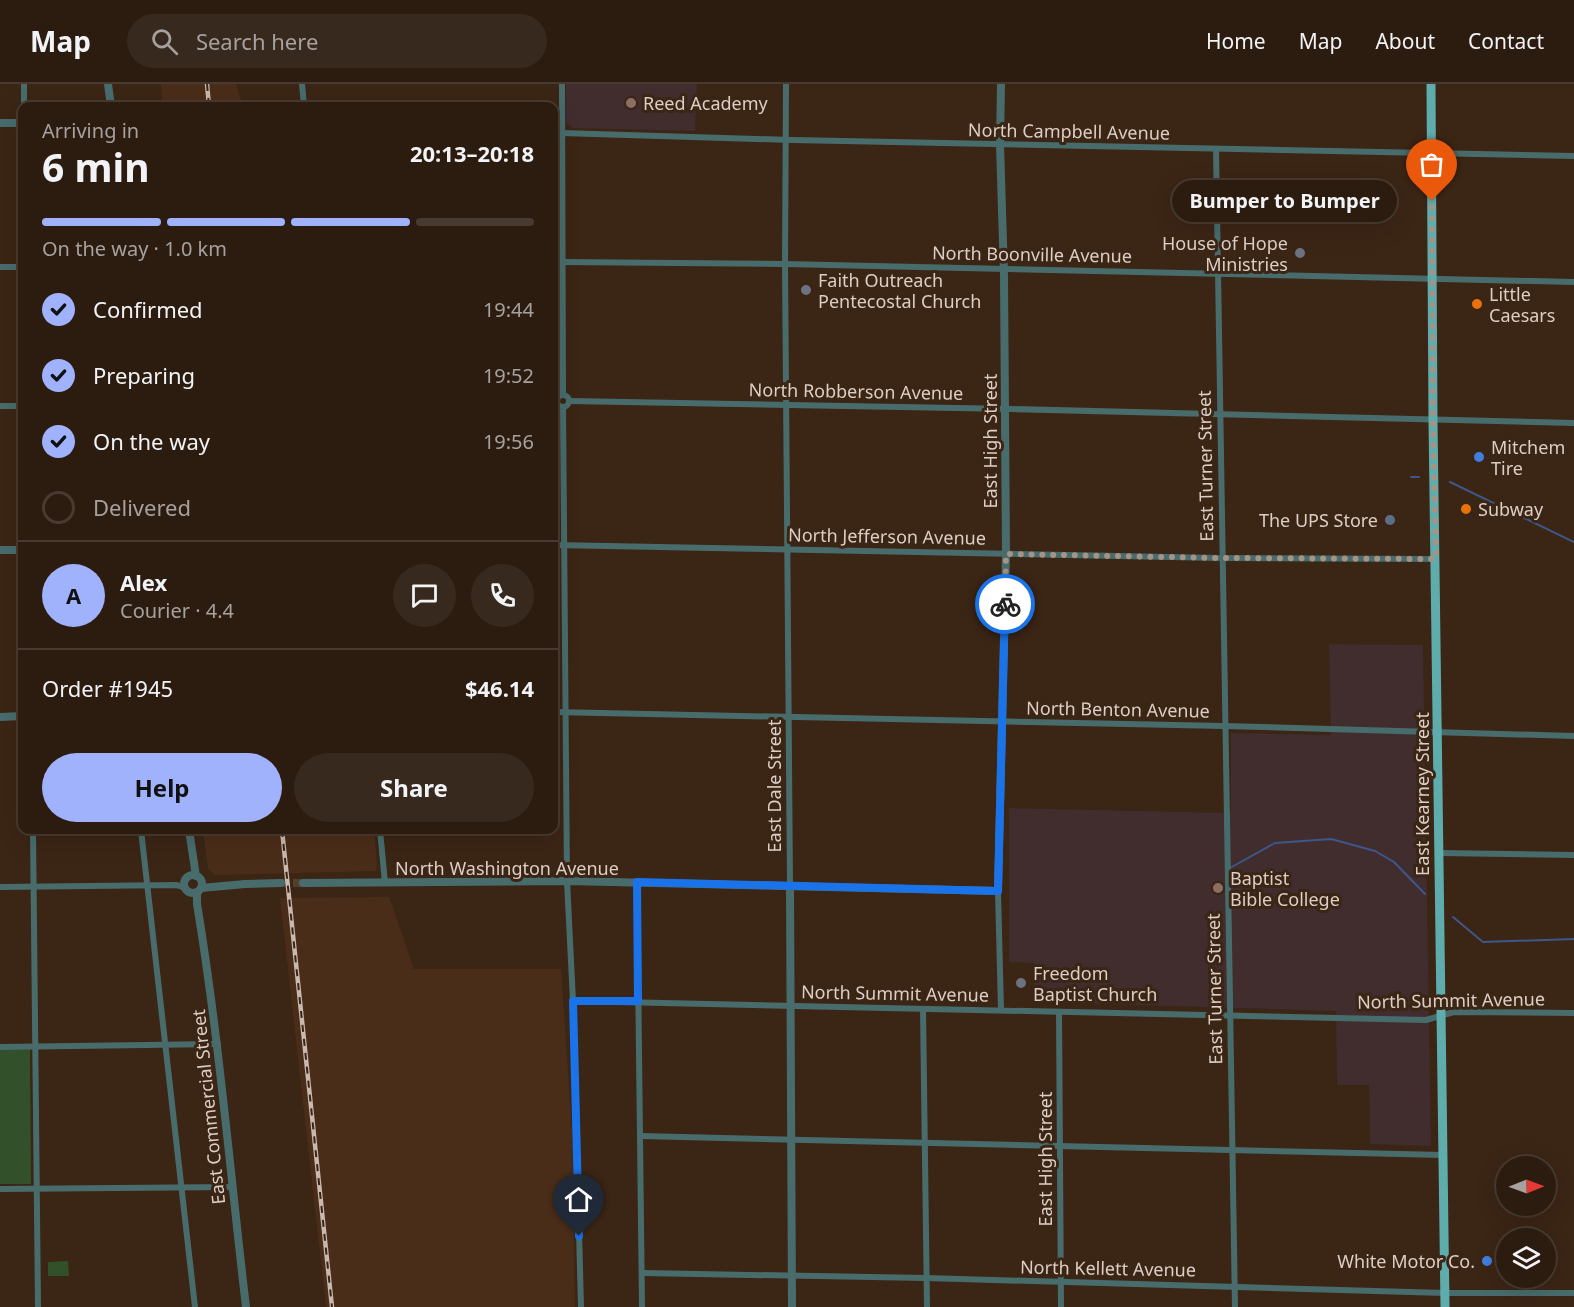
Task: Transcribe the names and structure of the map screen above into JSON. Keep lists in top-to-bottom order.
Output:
{
  "streets": {
    "main road": ["East Kearney Street"],
    "street": [
      "North Campbell Avenue",
      "North Boonville Avenue",
      "North Robberson Avenue",
      "East High Street",
      "East Turner Street",
      "North Jefferson Avenue",
      "North Benton Avenue",
      "East Dale Street",
      "North Washington Avenue",
      "North Summit Avenue",
      "East Commercial Street",
      "North Kellett Avenue"
    ]
  },
  "crossings": [
    ["North Campbell Avenue", "East High Street"],
    ["North Campbell Avenue", "East Turner Street"],
    ["North Campbell Avenue", "East Dale Street"],
    ["North Campbell Avenue", "East Kearney Street"],
    ["North Boonville Avenue", "East High Street"],
    ["North Boonville Avenue", "East Turner Street"],
    ["North Boonville Avenue", "East Dale Street"],
    ["North Boonville Avenue", "East Kearney Street"],
    ["North Robberson Avenue", "East High Street"],
    ["North Robberson Avenue", "East Turner Street"],
    ["North Robberson Avenue", "East Dale Street"],
    ["North Robberson Avenue", "East Kearney Street"],
    ["East High Street", "North Jefferson Avenue"],
    ["East High Street", "North Benton Avenue"],
    ["East High Street", "North Washington Avenue"],
    ["East High Street", "North Summit Avenue"],
    ["East High Street", "North Kellett Avenue"],
    ["East Turner Street", "North Jefferson Avenue"],
    ["East Turner Street", "North Benton Avenue"],
    ["East Turner Street", "North Summit Avenue"],
    ["East Turner Street", "North Kellett Avenue"],
    ["North Jefferson Avenue", "East Dale Street"],
    ["North Jefferson Avenue", "East Kearney Street"],
    ["North Benton Avenue", "East Dale Street"],
    ["North Benton Avenue", "East Kearney Street"],
    ["East Dale Street", "North Washington Avenue"],
    ["East Dale Street", "North Summit Avenue"],
    ["East Dale Street", "North Kellett Avenue"],
    ["East Kearney Street", "North Summit Avenue"],
    ["East Kearney Street", "North Kellett Avenue"]
  ],
  "places": [
    "Reed Academy",
    "Bumper to Bumper",
    "House of Hope Ministries",
    "Faith Outreach Pentecostal Church",
    "Little Caesars",
    "Mitchem Tire",
    "Subway",
    "The UPS Store",
    "Baptist Bible College",
    "Freedom Baptist Church",
    "White Motor Co."
  ],
  "north": "right",
  "page": {
    "header": "Map",
    "search": "Search here",
    "nav": [
      "Home",
      "Map",
      "About",
      "Contact"
    ],
    "heading": ["6 min", "Arriving in", "20:13–20:18"],
    "panel": [
      "Alex",
      "Courier · 4.4",
      "Order #1945",
      "$46.14"
    ],
    "bubble": "Bumper to Bumper",
    "bar": "On the way · 1.0 km",
    "list": [
      ["Confirmed", "19:44"],
      ["Preparing", "19:52"],
      ["On the way", "19:56"],
      "Delivered"
    ],
    "round": "A",
    "buttons": ["Help", "Share"]
  }
}
